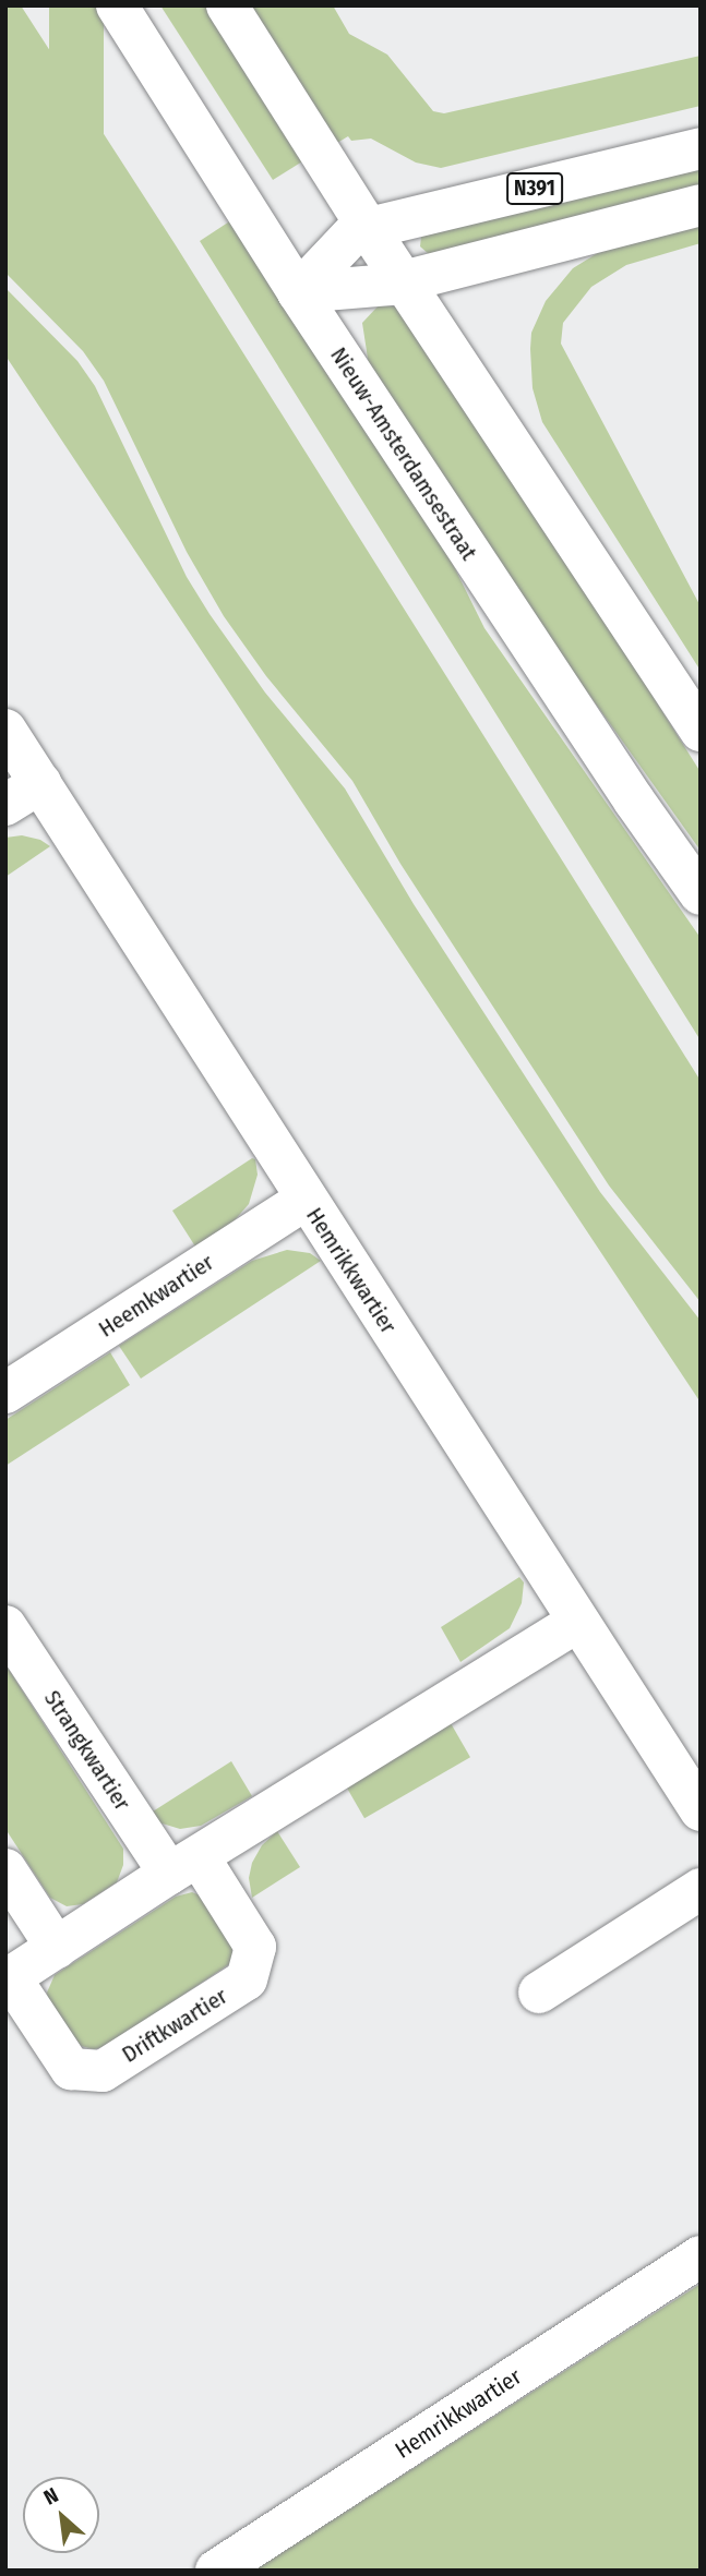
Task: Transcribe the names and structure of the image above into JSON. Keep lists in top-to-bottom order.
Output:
{
  "streets": {
    "street": [
      "N391",
      "Nieuw-Amsterdamsestraat",
      "Hemrikkwartier",
      "Heemkwartier",
      "Strangkwartier",
      "Driftkwartier"
    ]
  },
  "crossings": [
    ["N391", "Nieuw-Amsterdamsestraat"],
    ["Hemrikkwartier", "Heemkwartier"],
    ["Hemrikkwartier", "Driftkwartier"],
    ["Strangkwartier", "Driftkwartier"]
  ],
  "north": "top left"
}
